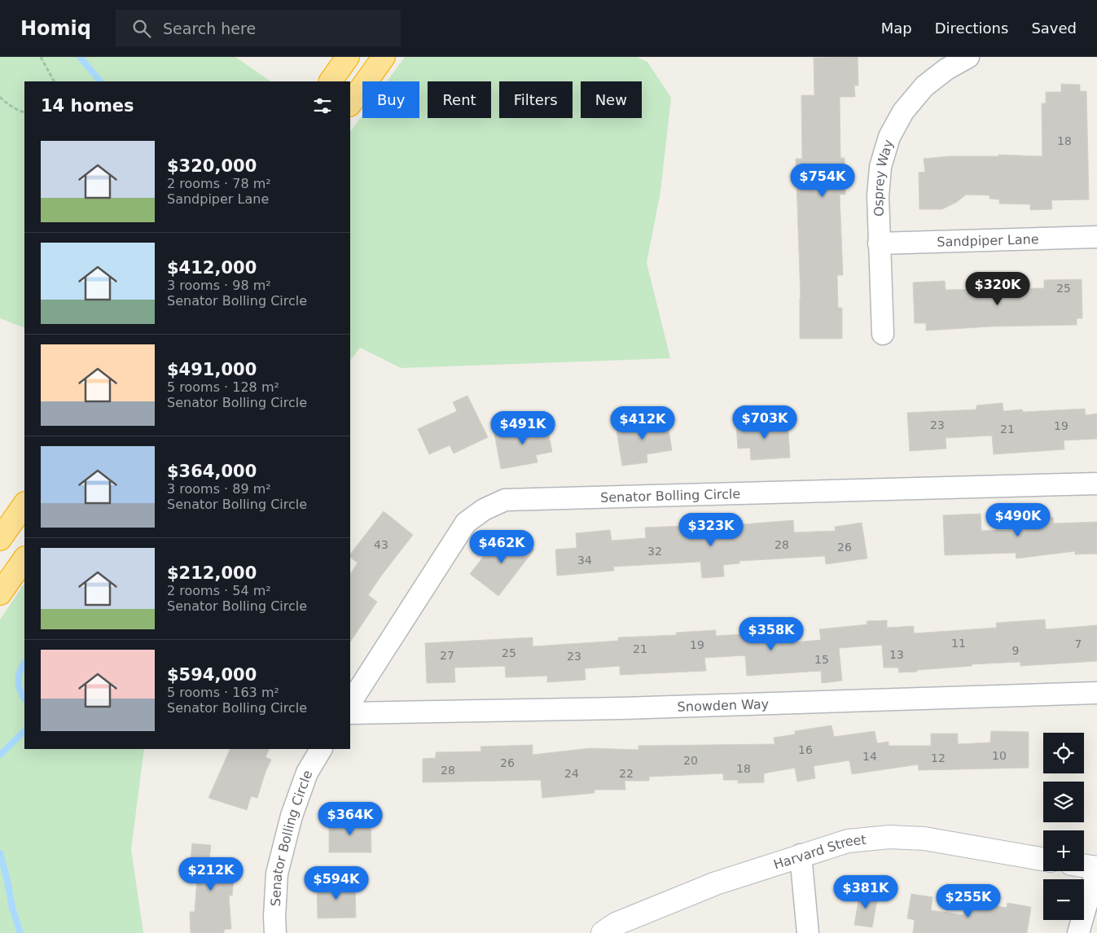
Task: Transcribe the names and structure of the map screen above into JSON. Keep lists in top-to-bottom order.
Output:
{
  "streets": {
    "main road": ["Harvard Street"],
    "street": [
      "Osprey Way",
      "Sandpiper Lane",
      "Senator Bolling Circle",
      "Snowden Way"
    ]
  },
  "crossings": [
    ["Osprey Way", "Sandpiper Lane"]
  ],
  "house_numbers": [
    "18",
    "25",
    "23",
    "19",
    "21",
    "43",
    "28",
    "26",
    "32",
    "34",
    "11",
    "7",
    "19",
    "21",
    "9",
    "25",
    "13",
    "27",
    "23",
    "15",
    "16",
    "10",
    "14",
    "12",
    "20",
    "26",
    "18",
    "28",
    "24",
    "22"
  ],
  "page": {
    "header": "Homiq",
    "search": "Search here",
    "nav": ["Map", "Directions", "Saved"],
    "chip": [
      "Buy",
      "Rent",
      "Filters",
      "New"
    ],
    "heading": "14 homes",
    "list": [
      {
        "name": "$320,000",
        "note": "2 rooms · 78 m² · Sandpiper Lane"
      },
      {
        "name": "$412,000",
        "note": "3 rooms · 98 m² · Senator Bolling Circle"
      },
      {
        "name": "$491,000",
        "note": "5 rooms · 128 m² · Senator Bolling Circle"
      },
      {
        "name": "$364,000",
        "note": "3 rooms · 89 m² · Senator Bolling Circle"
      },
      {
        "name": "$212,000",
        "note": "2 rooms · 54 m² · Senator Bolling Circle"
      },
      {
        "name": "$594,000",
        "note": "5 rooms · 163 m² · Senator Bolling Circle"
      }
    ],
    "price": [
      "$754K",
      "$320K",
      "$703K",
      "$412K",
      "$491K",
      "$490K",
      "$323K",
      "$462K",
      "$358K",
      "$364K",
      "$212K",
      "$594K",
      "$381K",
      "$255K"
    ],
    "map_buttons": ["+", "−"]
  }
}
